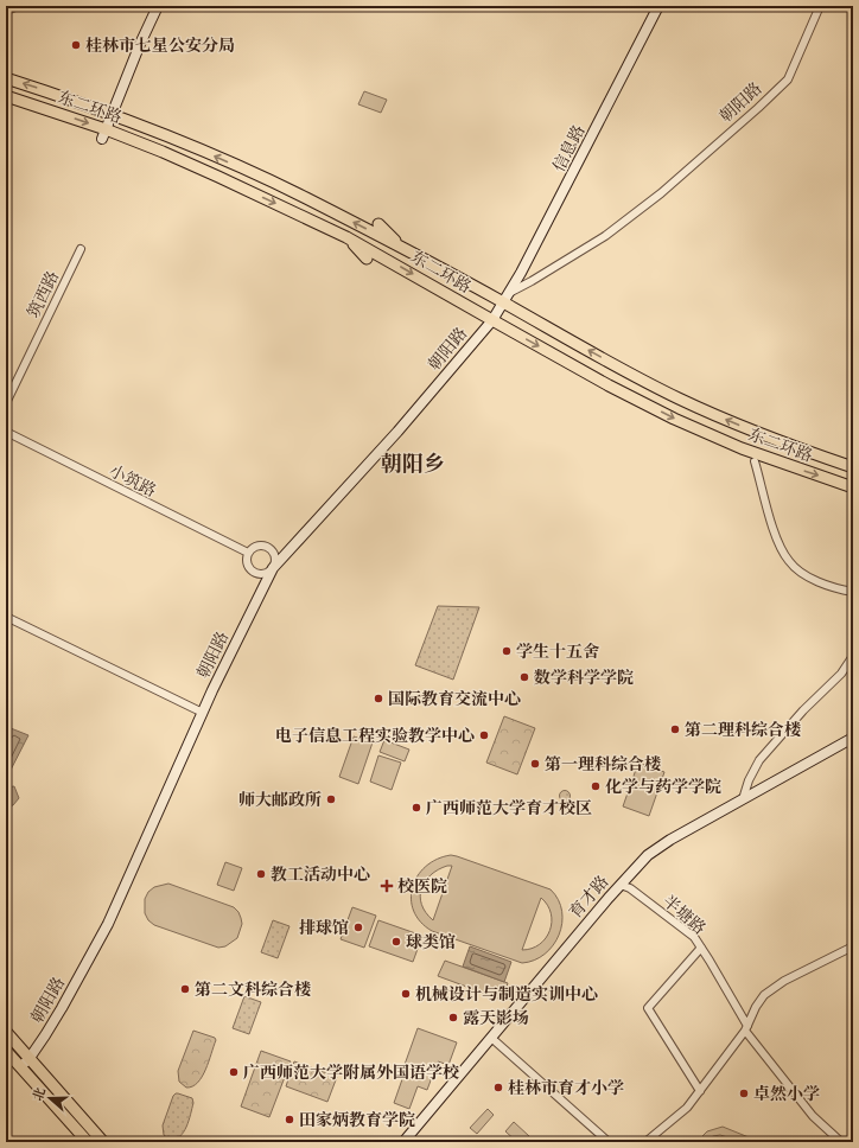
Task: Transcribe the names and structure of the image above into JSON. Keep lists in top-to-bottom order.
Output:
{
  "streets": {
    "main road": ["东二环路"],
    "street": [
      "朝阳路",
      "信息路",
      "筑西路",
      "小筑路",
      "育才路",
      "半塘路"
    ]
  },
  "crossings": [
    ["朝阳路", "东二环路"],
    ["朝阳路", "信息路"],
    ["朝阳路", "小筑路"],
    ["东二环路", "信息路"],
    ["育才路", "半塘路"]
  ],
  "districts": ["朝阳乡"],
  "places": {
    "other": [
      "桂林市七星公安分局",
      "学生十五舍",
      "数学科学学院",
      "国际教育交流中心",
      "第二理科综合楼",
      "电子信息工程实验教学中心",
      "第一理科综合楼",
      "化学与药学学院",
      "师大邮政所",
      "广西师范大学育才校区",
      "教工活动中心",
      "排球馆",
      "球类馆",
      "第二文科综合楼",
      "机械设计与制造实训中心",
      "露天影场",
      "广西师范大学附属外国语学校",
      "桂林市育才小学",
      "卓然小学",
      "田家炳教育学院"
    ],
    "health": ["校医院"]
  },
  "north": "left"
}
